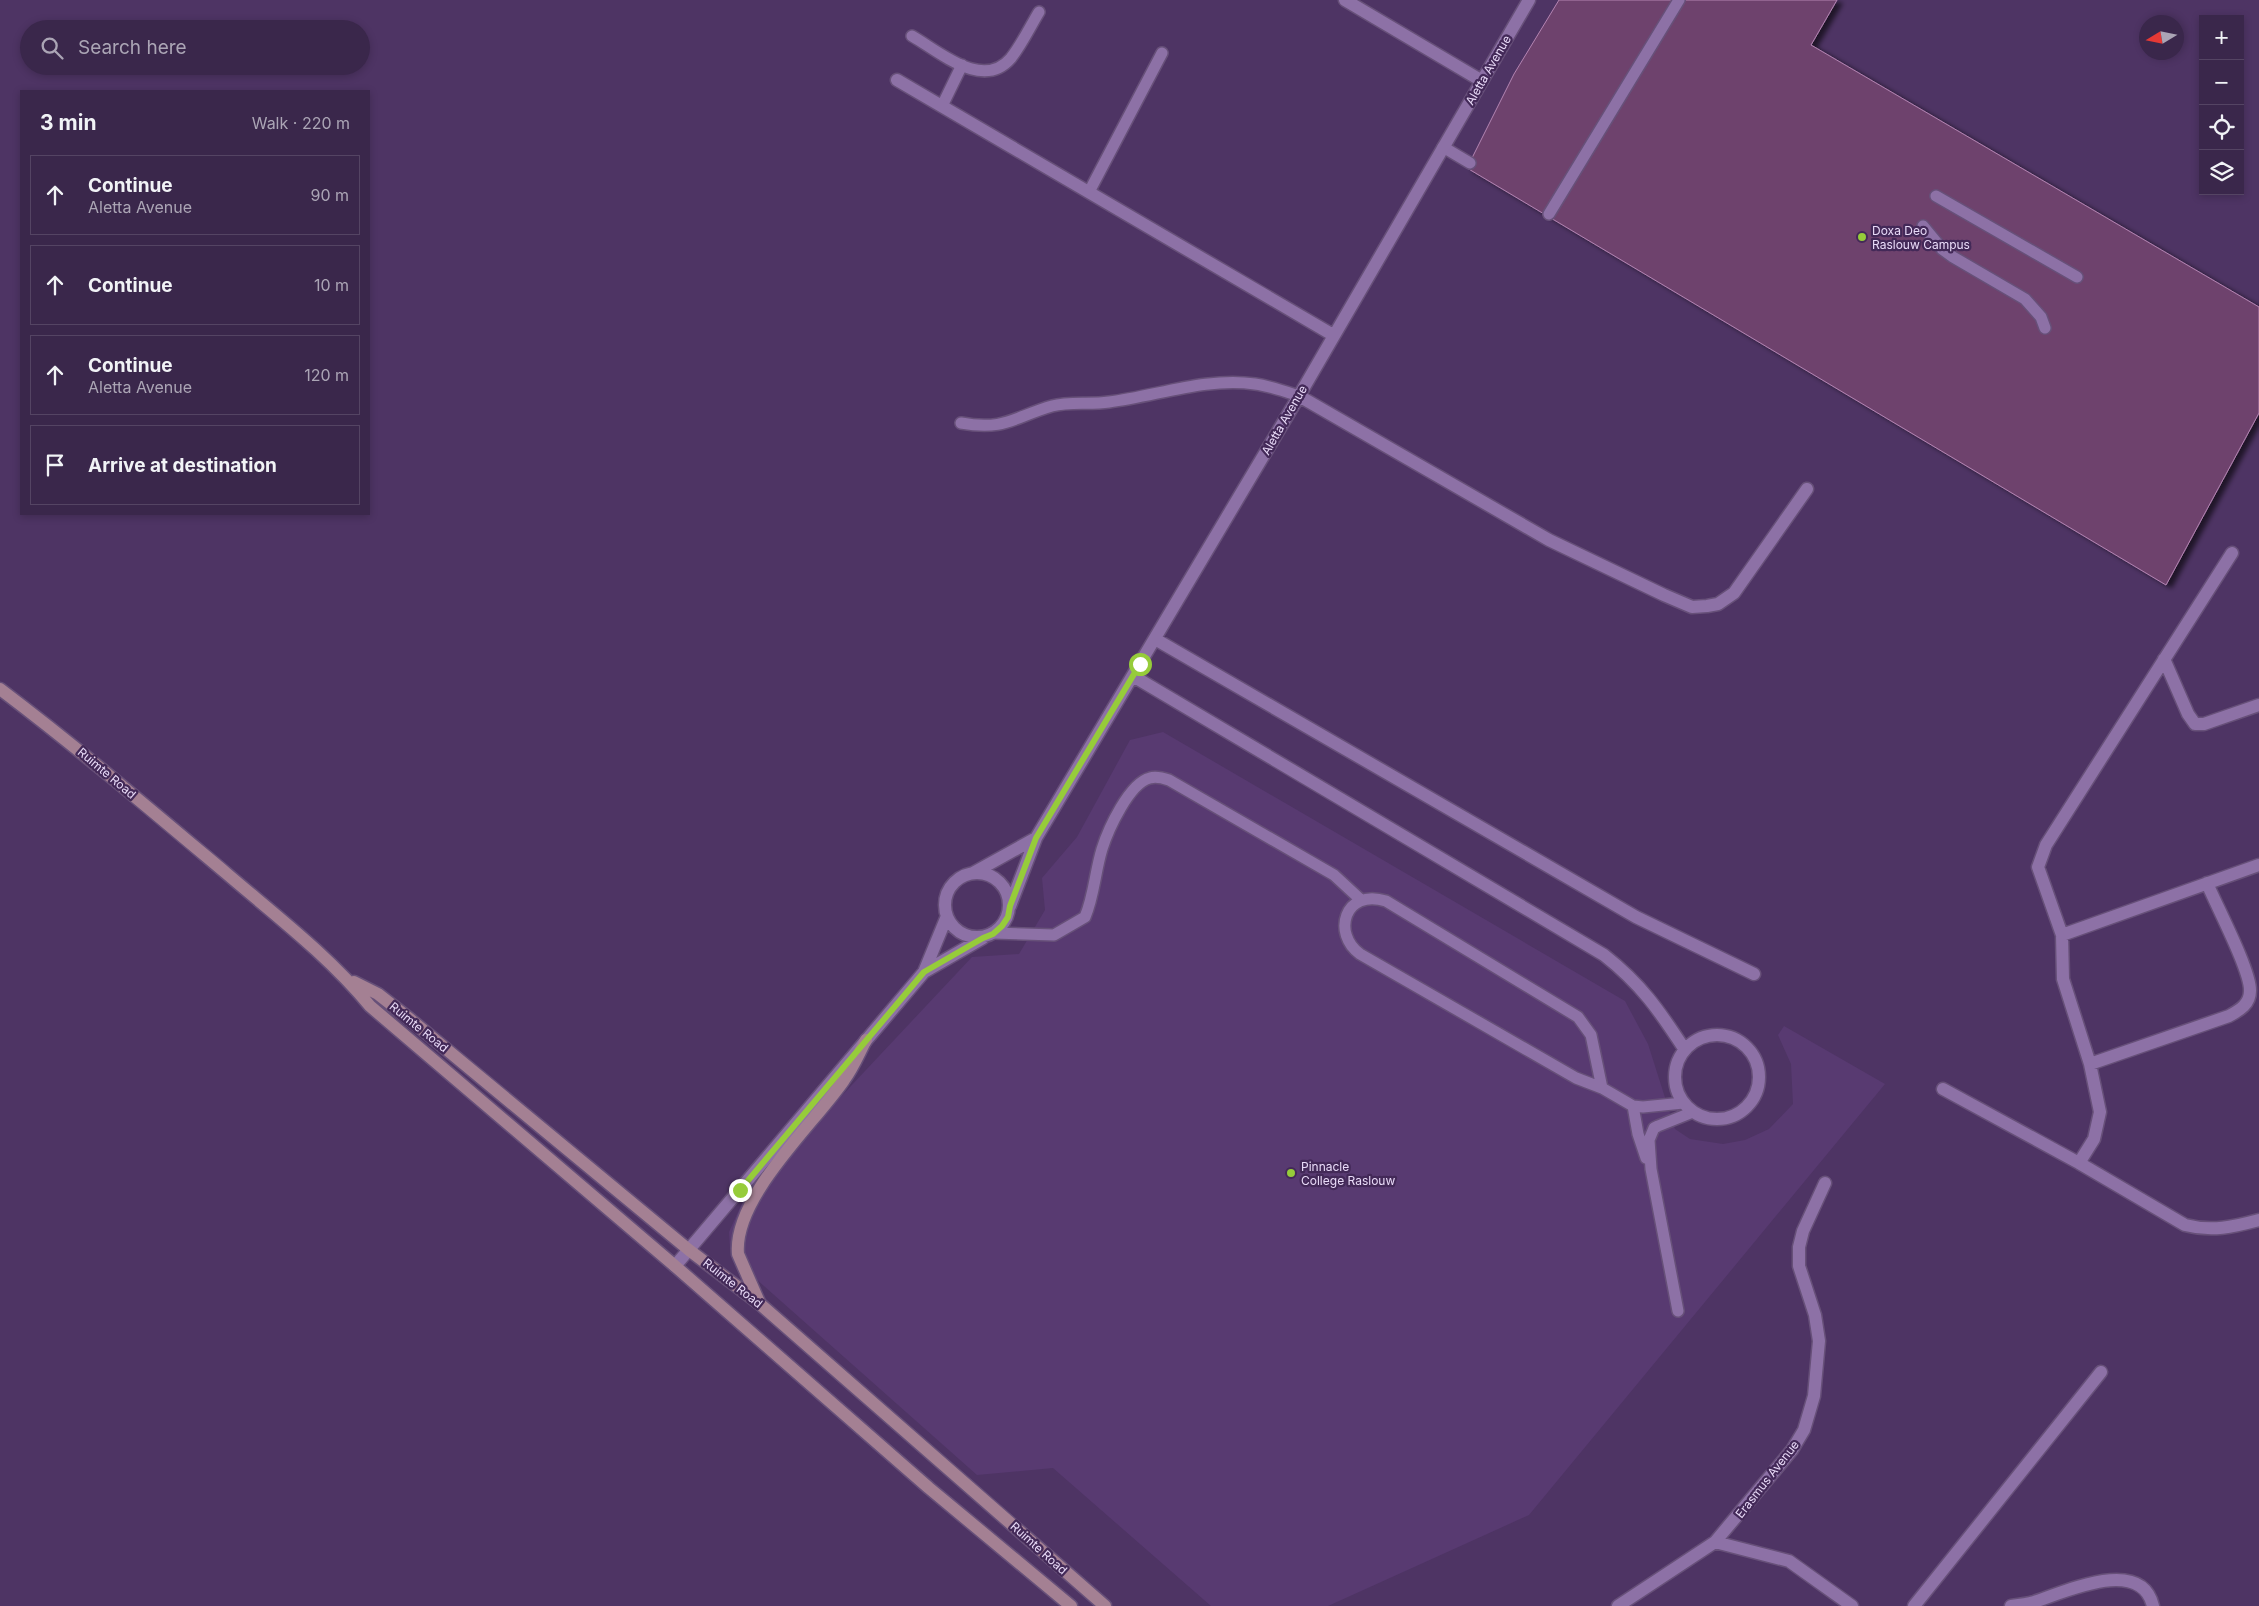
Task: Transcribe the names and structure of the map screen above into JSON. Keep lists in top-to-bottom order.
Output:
{
  "streets": {
    "main road": ["Ruimte Road"],
    "street": ["Aletta Avenue", "Erasmus Avenue"]
  },
  "places": ["Doxa Deo Raslouw Campus", "Pinnacle College Raslouw"],
  "north": "left",
  "page": {
    "map_buttons": ["+", "−"],
    "search": "Search here",
    "heading": ["3 min", "Walk · 220 m"],
    "list": [
      ["Continue", "Aletta Avenue", "90 m"],
      ["Continue", "10 m"],
      ["Continue", "Aletta Avenue", "120 m"],
      "Arrive at destination"
    ]
  }
}
